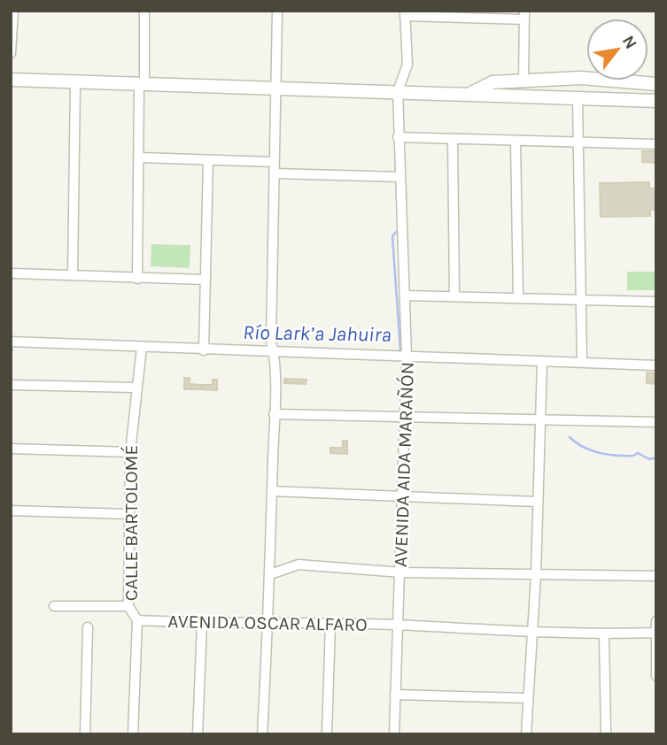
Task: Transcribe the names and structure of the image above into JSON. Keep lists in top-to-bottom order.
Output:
{
  "streets": {
    "street": ["AVENIDA AIDA MARAÑÓN", "CALLE BARTOLOMÉ", "AVENIDA OSCAR ALFARO"]
  },
  "crossings": [
    ["AVENIDA AIDA MARAÑÓN", "AVENIDA OSCAR ALFARO"],
    ["CALLE BARTOLOMÉ", "AVENIDA OSCAR ALFARO"]
  ],
  "water": ["Río Lark’a Jahuira"],
  "north": "top right"
}
